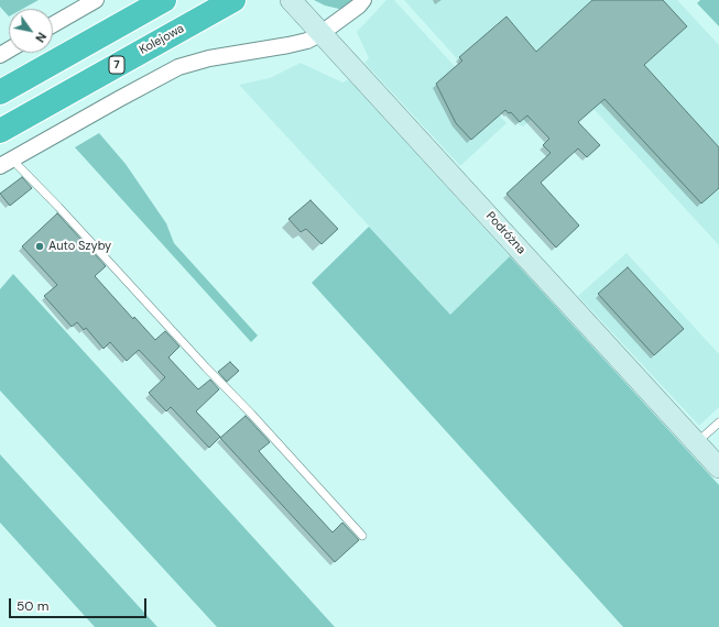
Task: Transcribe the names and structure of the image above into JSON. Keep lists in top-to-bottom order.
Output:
{
  "streets": {
    "highway": ["Kolejowa", "7"],
    "street": ["Podróżna"]
  },
  "places": ["Auto Szyby"],
  "scale_bar": "50 m",
  "north": "bottom right"
}
